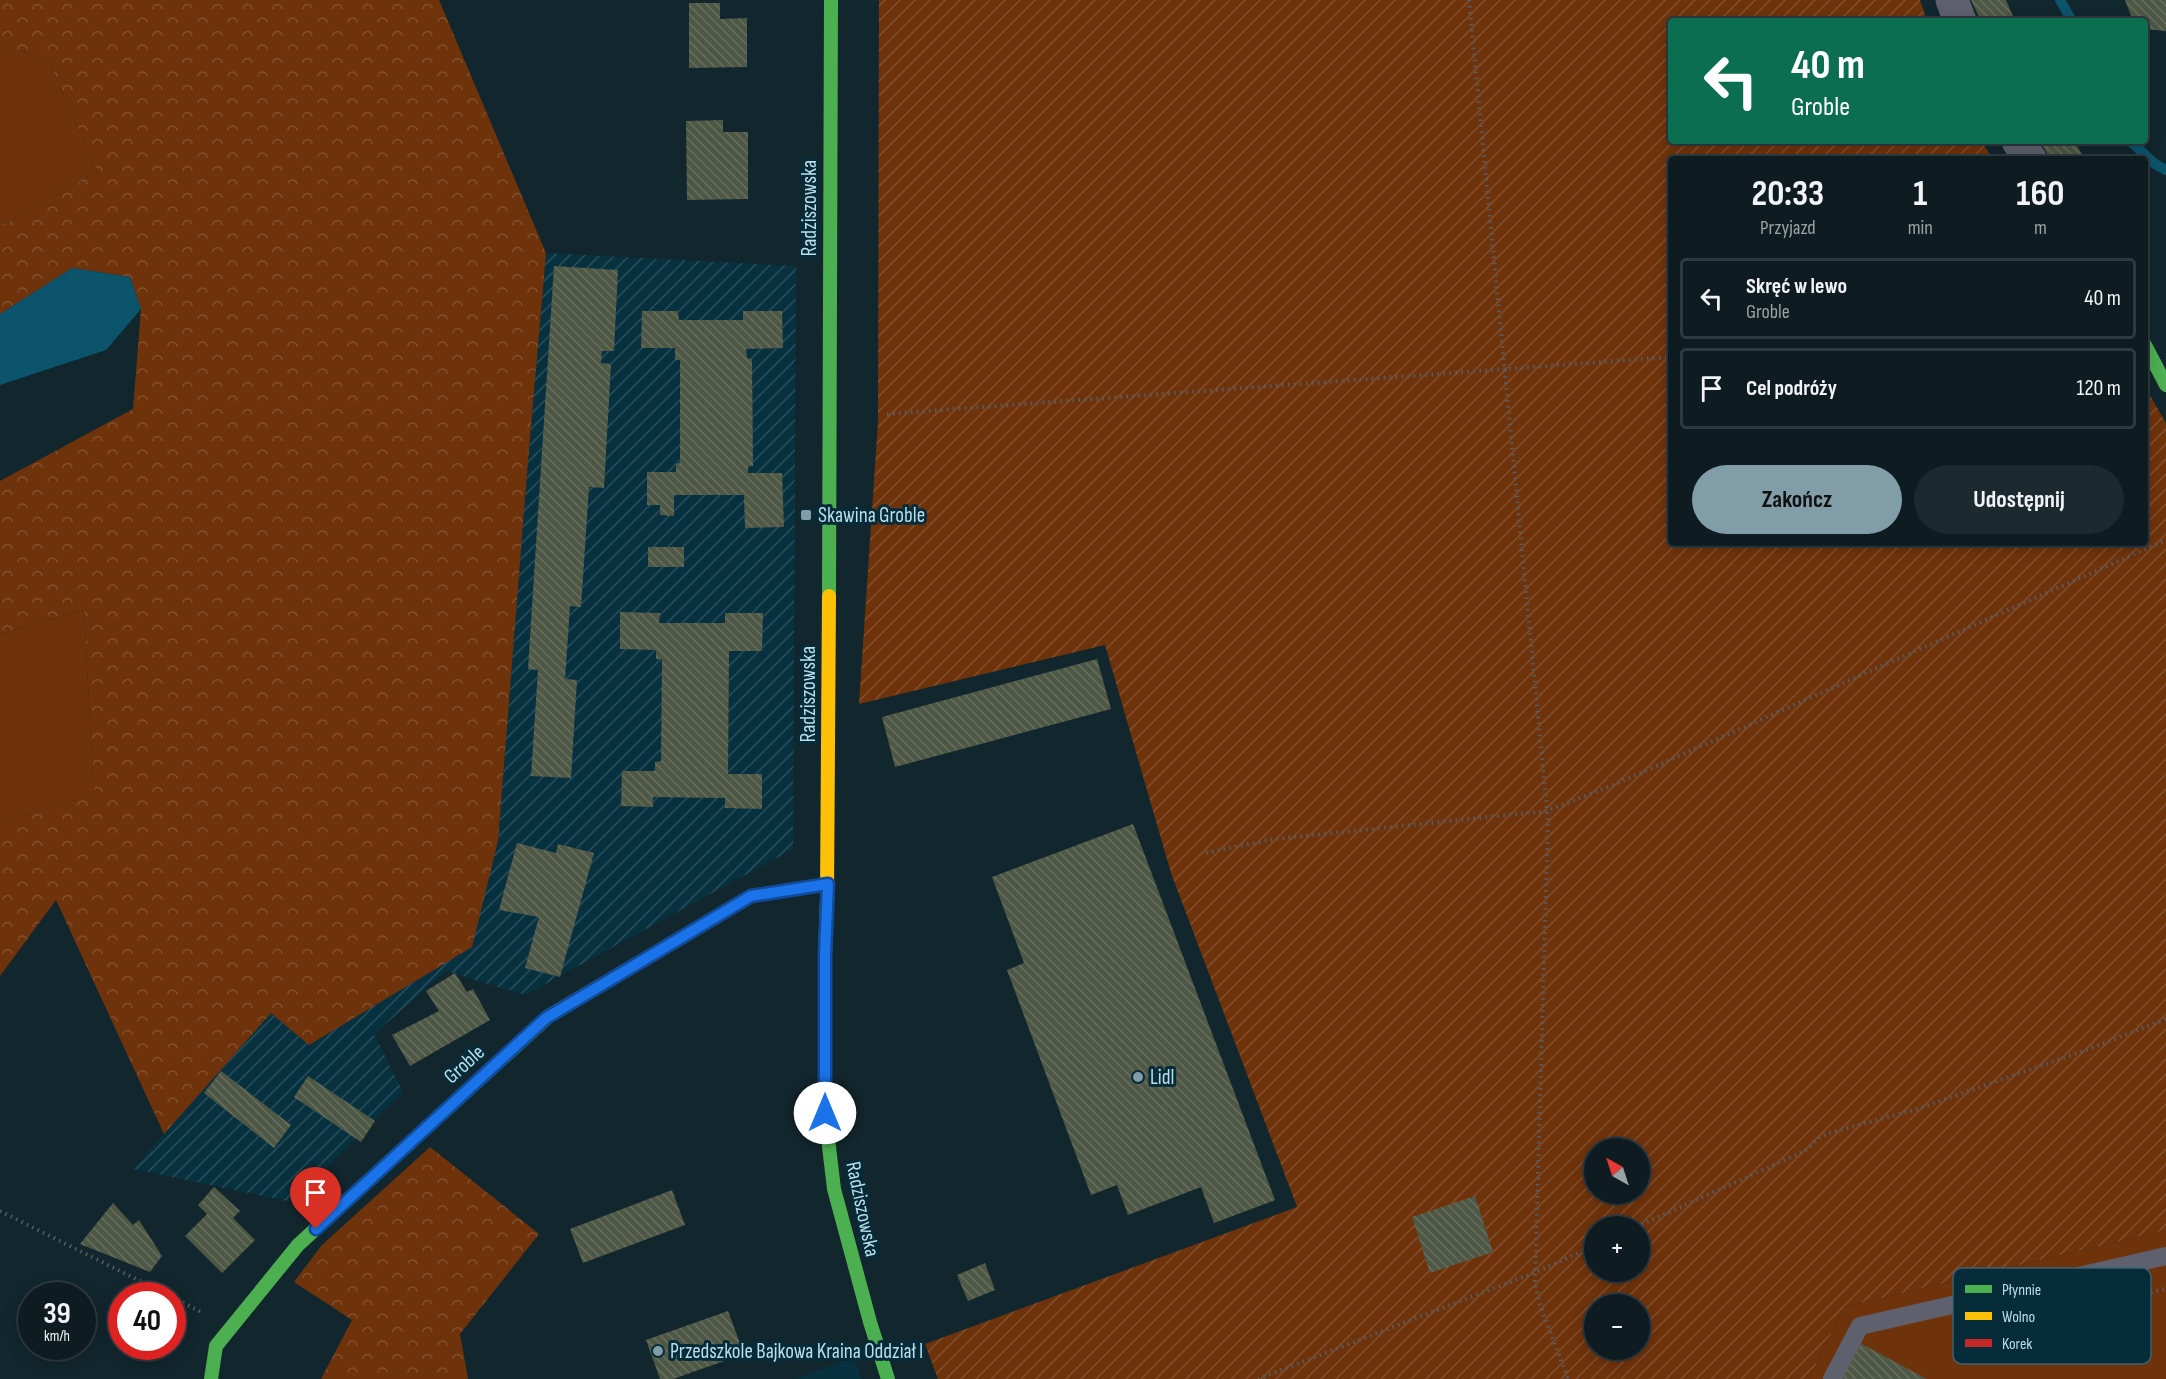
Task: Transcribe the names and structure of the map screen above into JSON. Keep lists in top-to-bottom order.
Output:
{
  "streets": {
    "street": ["Radziszowska", "Groble"]
  },
  "crossings": [
    ["Radziszowska", "Groble"]
  ],
  "places": {
    "transit": ["Skawina Groble"],
    "other": ["Lidl", "Przedszkole Bajkowa Kraina Oddział I"]
  },
  "legend": ["Płynnie", "Wolno", "Korek"],
  "north": "top left",
  "page": {
    "turn": ["40 m", "Groble"],
    "eta": [
      "20:33",
      "Przyjazd",
      "1",
      "min",
      "160",
      "m"
    ],
    "list": [
      {
        "name": "Skręć w lewo",
        "note": "Groble",
        "value": "40 m"
      },
      {
        "name": "Cel podróży",
        "value": "120 m"
      }
    ],
    "buttons": ["Zakończ", "Udostępnij"],
    "map_buttons": ["+", "−"],
    "speed": "39 km/h",
    "limit": "40"
  }
}
